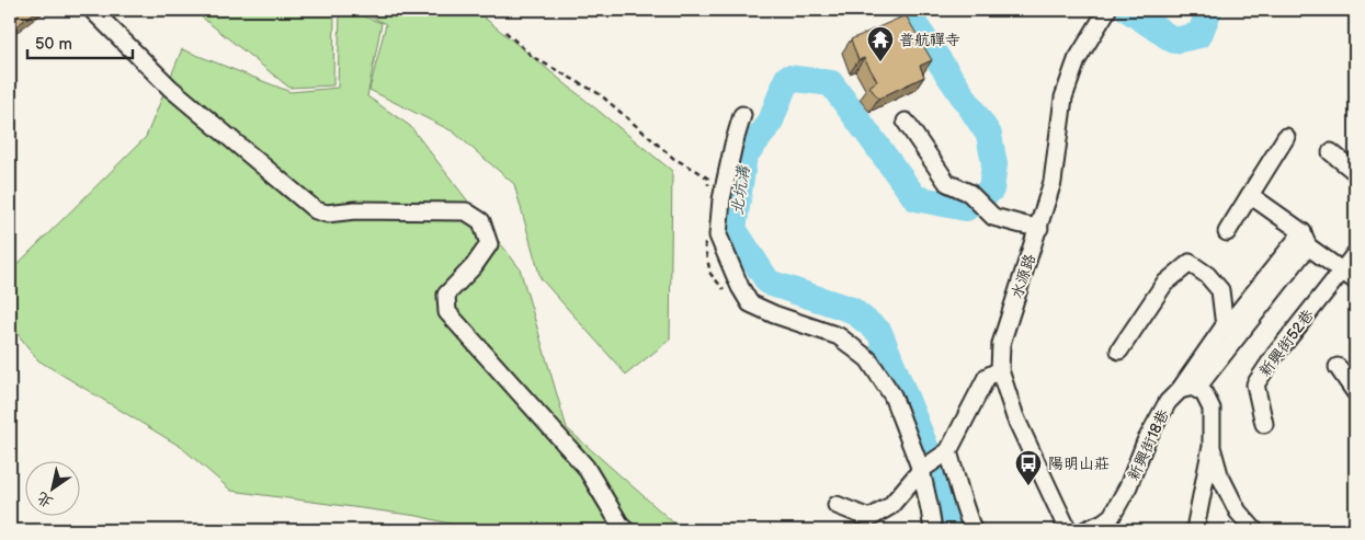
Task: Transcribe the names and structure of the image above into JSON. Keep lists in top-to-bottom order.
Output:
{
  "streets": {
    "street": ["水源路", "新興街52巷", "新興街18巷"]
  },
  "water": ["北坑溝"],
  "places": {
    "temple": ["普航禪寺"],
    "bus stop": ["陽明山莊"]
  },
  "scale_bar": "50 m",
  "north": "bottom left"
}
